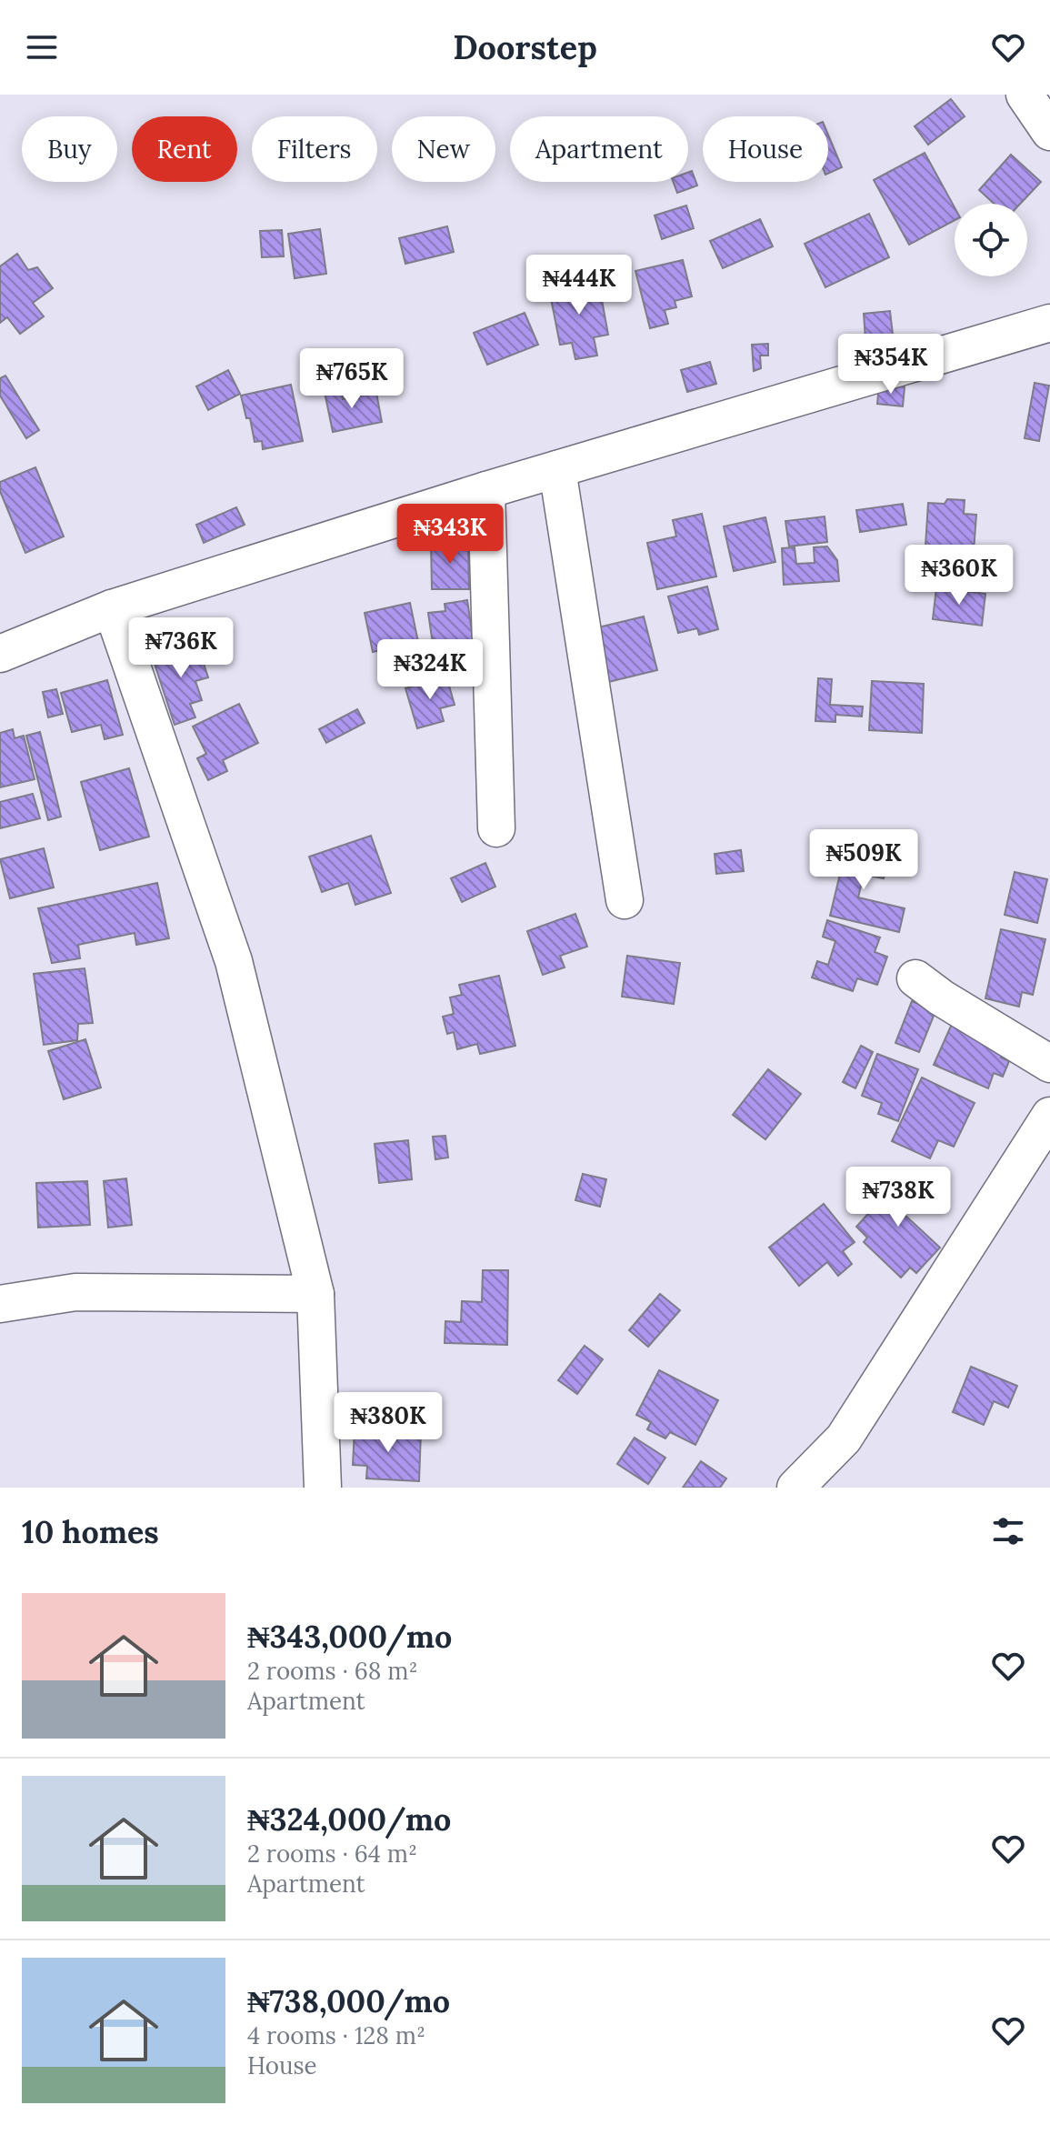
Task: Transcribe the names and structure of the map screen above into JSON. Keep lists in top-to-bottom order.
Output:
{
  "page": {
    "header": "Doorstep",
    "chip": [
      "Buy",
      "Rent",
      "Filters",
      "New",
      "Apartment",
      "House"
    ],
    "price": [
      "₦444K",
      "₦354K",
      "₦765K",
      "₦343K",
      "₦360K",
      "₦736K",
      "₦324K",
      "₦509K",
      "₦738K",
      "₦380K"
    ],
    "heading": "10 homes",
    "list": [
      {
        "name": "₦343,000/mo",
        "note": "2 rooms · 68 m² · Apartment"
      },
      {
        "name": "₦324,000/mo",
        "note": "2 rooms · 64 m² · Apartment"
      },
      {
        "name": "₦738,000/mo",
        "note": "4 rooms · 128 m² · House"
      }
    ]
  }
}
